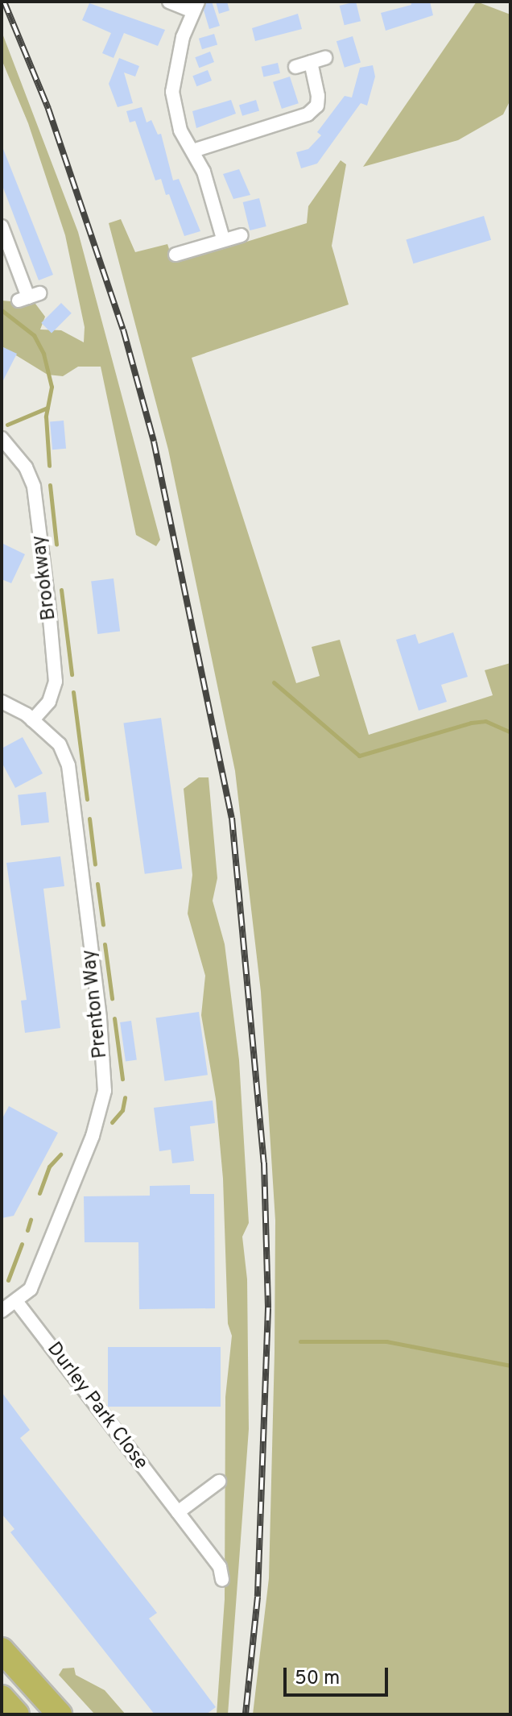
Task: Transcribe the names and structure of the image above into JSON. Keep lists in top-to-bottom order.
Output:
{
  "streets": {
    "street": ["Brookway", "Prenton Way", "Durley Park Close"]
  },
  "crossings": [
    ["Brookway", "Prenton Way"],
    ["Prenton Way", "Durley Park Close"]
  ],
  "scale_bar": "50 m"
}
